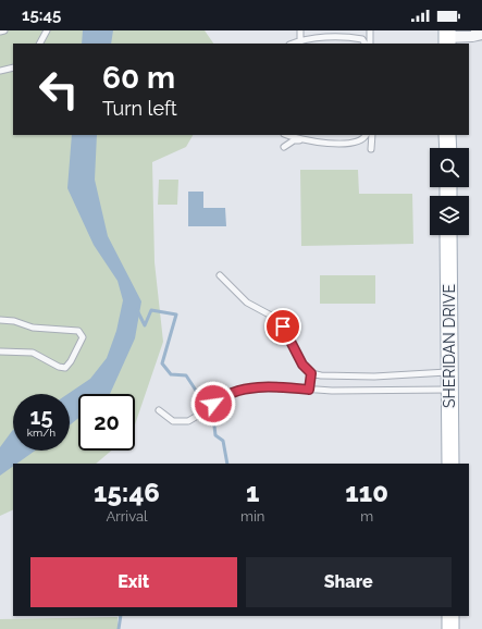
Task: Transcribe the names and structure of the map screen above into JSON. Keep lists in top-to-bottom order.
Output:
{
  "streets": {
    "main road": ["SHERIDAN DRIVE"]
  },
  "page": {
    "status": "15:45",
    "turn": ["60 m", "Turn left"],
    "speed": "15 km/h",
    "limit": "20",
    "eta": [
      "15:46",
      "Arrival",
      "1",
      "min",
      "110",
      "m"
    ],
    "buttons": ["Exit", "Share"]
  }
}
